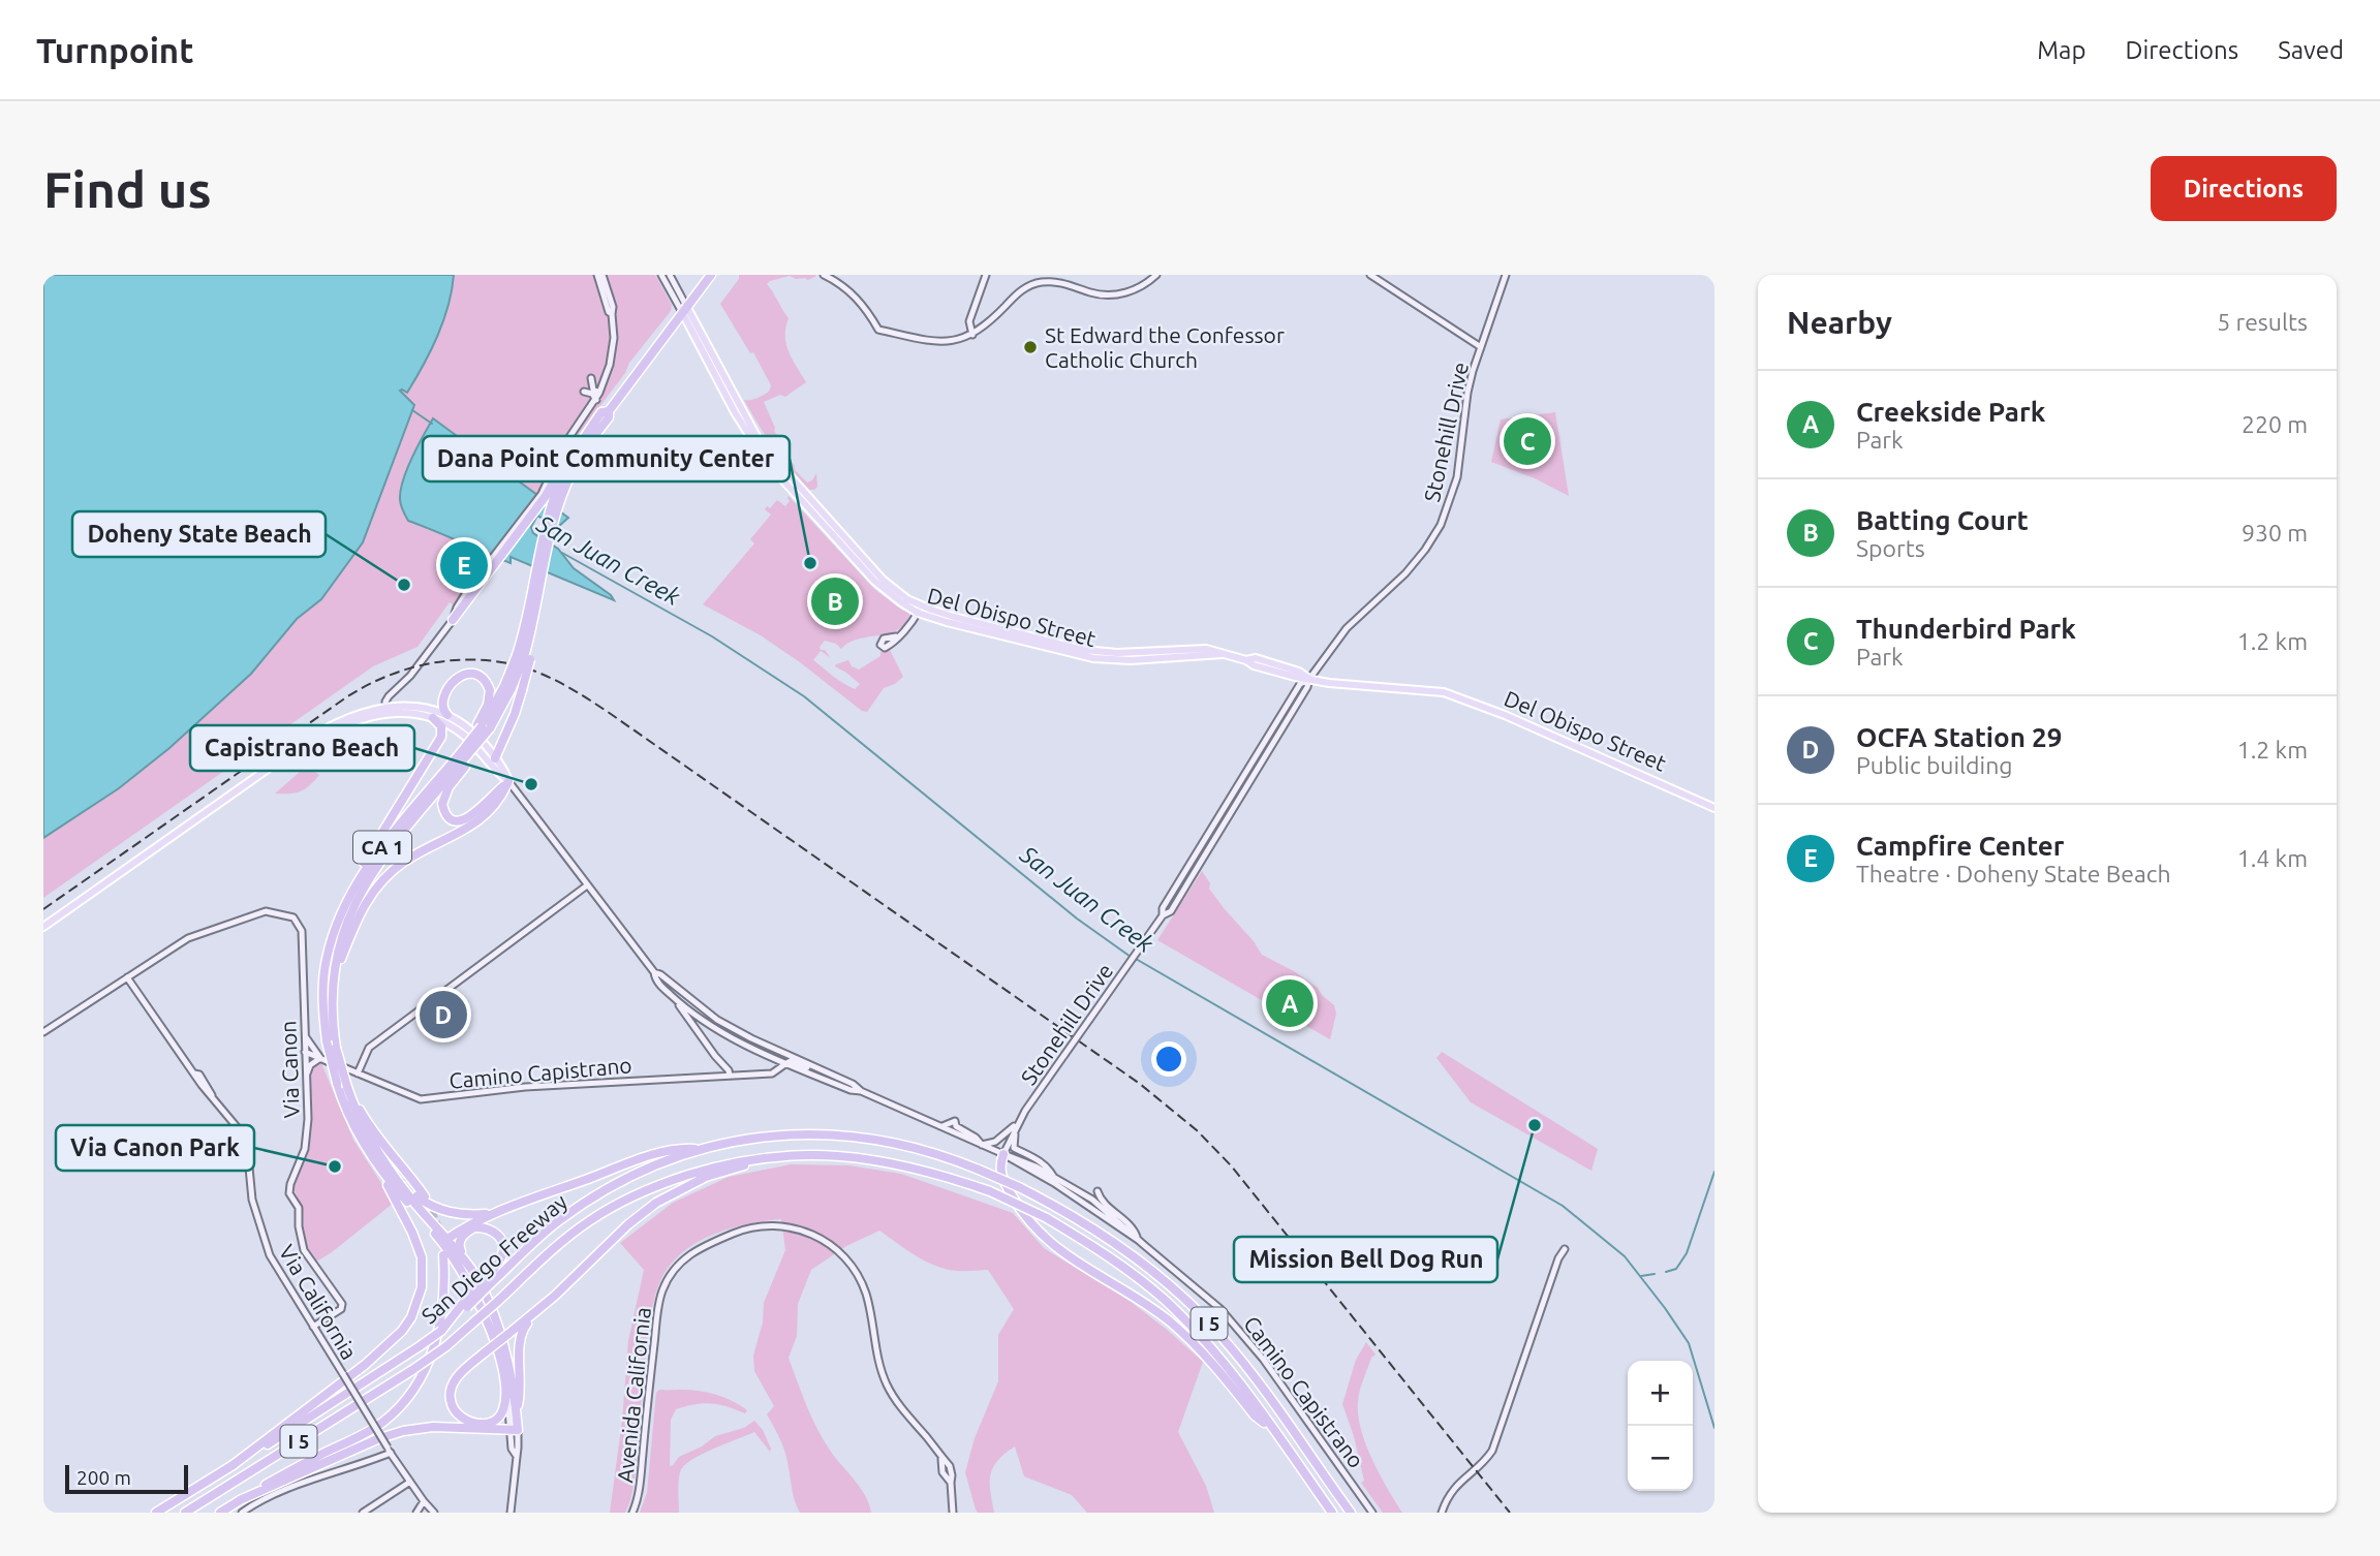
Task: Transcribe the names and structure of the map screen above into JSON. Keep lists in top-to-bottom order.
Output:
{
  "streets": {
    "highway": ["CA 1", "San Diego Freeway", "I 5"],
    "main road": [
      "Stonehill Drive",
      "Del Obispo Street",
      "Via Canon",
      "Camino Capistrano",
      "Via California",
      "Avenida California"
    ]
  },
  "crossings": [
    ["Stonehill Drive", "Del Obispo Street"],
    ["Stonehill Drive", "Camino Capistrano"],
    ["Via Canon", "Camino Capistrano"],
    ["Via Canon", "Via California"]
  ],
  "water": ["San Juan Creek"],
  "places": [
    "St Edward the Confessor Catholic Church",
    "Dana Point Community Center",
    "Doheny State Beach",
    "Capistrano Beach",
    "Mission Bell Dog Run",
    "Via Canon Park"
  ],
  "scale_bar": "200 m",
  "page": {
    "header": "Turnpoint",
    "nav": ["Map", "Directions", "Saved"],
    "buttons": "Directions",
    "title": "Find us",
    "heading": ["Nearby", "5 results"],
    "list": [
      {
        "mark": "A",
        "name": "Creekside Park",
        "note": "Park",
        "value": "220 m"
      },
      {
        "mark": "B",
        "name": "Batting Court",
        "note": "Sports",
        "value": "930 m"
      },
      {
        "mark": "C",
        "name": "Thunderbird Park",
        "note": "Park",
        "value": "1.2 km"
      },
      {
        "mark": "D",
        "name": "OCFA Station 29",
        "note": "Public building",
        "value": "1.2 km"
      },
      {
        "mark": "E",
        "name": "Campfire Center",
        "note": "Theatre · Doheny State Beach",
        "value": "1.4 km"
      }
    ],
    "pins": [
      "C",
      "E",
      "B",
      "A",
      "D"
    ],
    "map_buttons": ["+", "−"],
    "scale": "200 m"
  }
}
